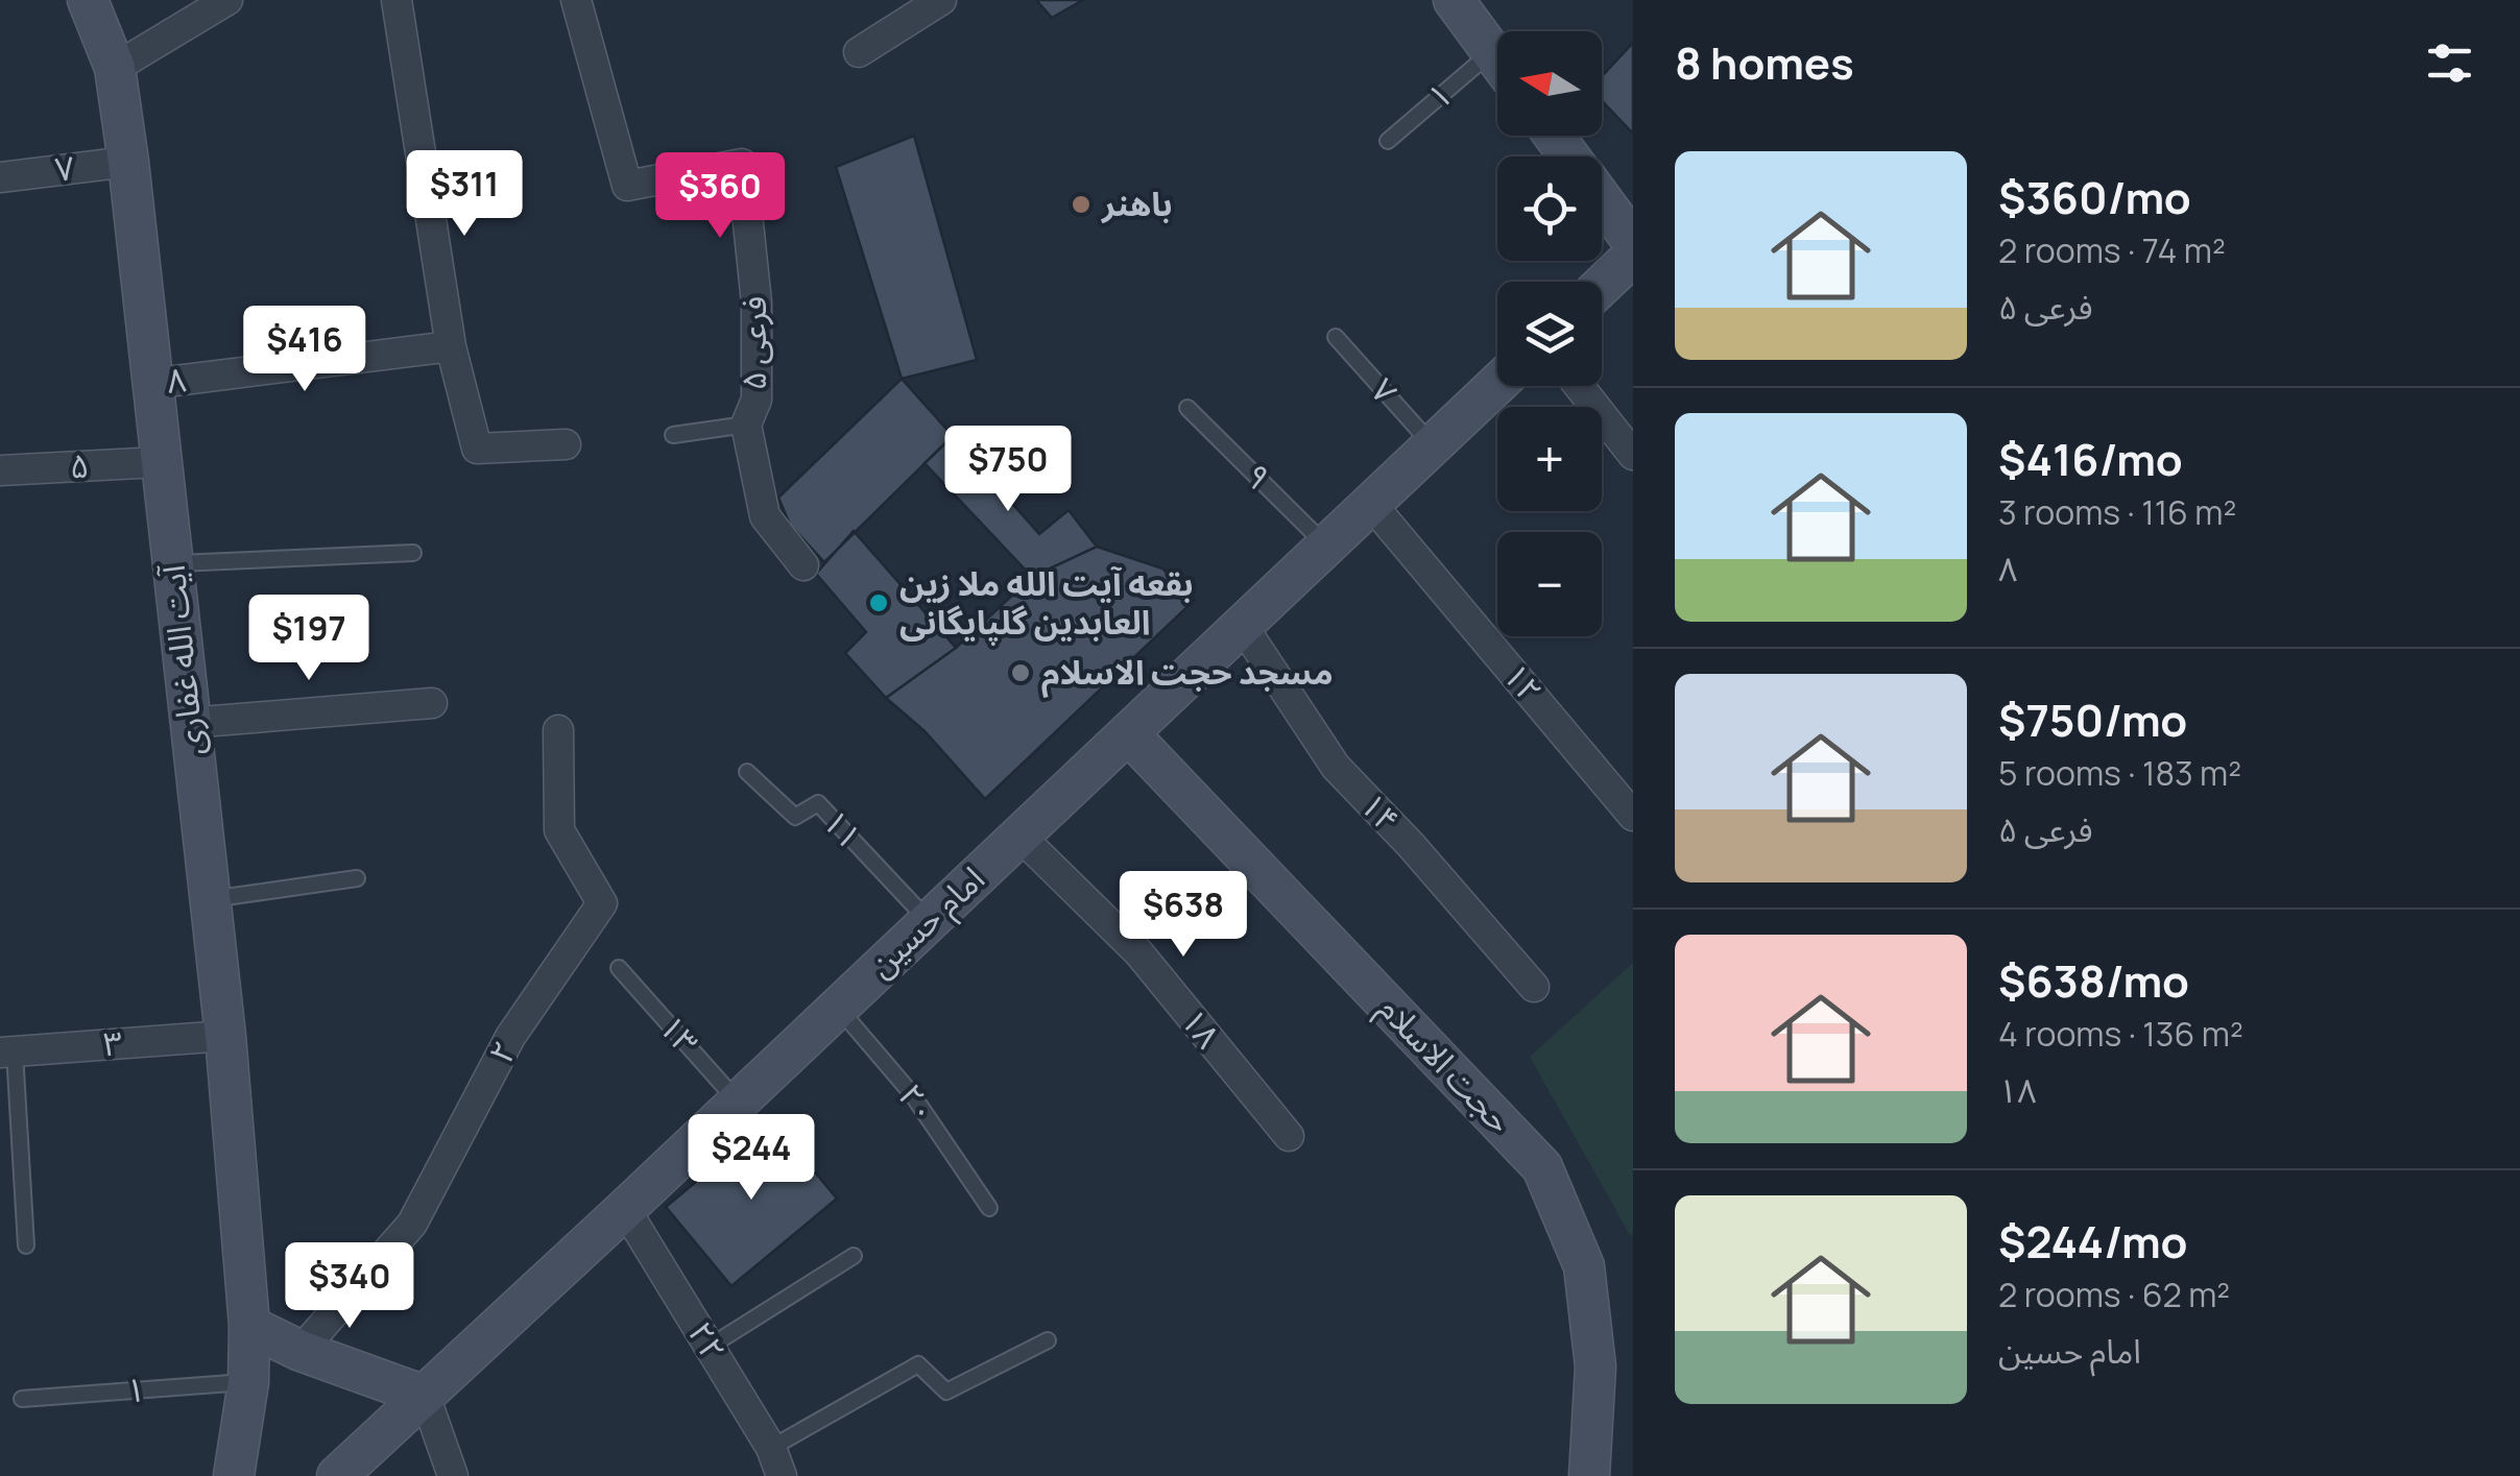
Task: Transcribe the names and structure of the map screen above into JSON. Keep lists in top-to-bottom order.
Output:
{
  "streets": {
    "street": [
      "۷",
      "فرعی ۵",
      "۸",
      "۵",
      "آیت الله غفاری",
      "۱۲",
      "۱۴",
      "امام حسین",
      "۱۸",
      "۳",
      "۲",
      "حجت الاسلام",
      "۲۲"
    ],
    "lane": [
      "۱",
      "۹",
      "۱۱",
      "۱۳",
      "۲۰"
    ]
  },
  "crossings": [
    ["۱", "آیت الله غفاری"],
    ["۷", "آیت الله غفاری"],
    ["۷", "امام حسین"],
    ["۸", "آیت الله غفاری"],
    ["۵", "آیت الله غفاری"],
    ["۹", "امام حسین"],
    ["آیت الله غفاری", "۳"],
    ["۱۲", "امام حسین"],
    ["۱۴", "امام حسین"],
    ["۱۱", "امام حسین"],
    ["امام حسین", "۱۸"],
    ["امام حسین", "۱۳"],
    ["امام حسین", "حجت الاسلام"],
    ["امام حسین", "۲۰"],
    ["امام حسین", "۲۲"]
  ],
  "places": ["باهنر", "بقعه آیت الله ملا زین العابدین گلپایگانی", "مسجد حجت الاسلام"],
  "north": "left",
  "page": {
    "heading": "8 homes",
    "map_buttons": ["+", "−"],
    "list": [
      {
        "name": "$360/mo",
        "note": "2 rooms · 74 m² · فرعی ۵"
      },
      {
        "name": "$416/mo",
        "note": "3 rooms · 116 m² · ۸"
      },
      {
        "name": "$750/mo",
        "note": "5 rooms · 183 m² · فرعی ۵"
      },
      {
        "name": "$638/mo",
        "note": "4 rooms · 136 m² · ۱۸"
      },
      {
        "name": "$244/mo",
        "note": "2 rooms · 62 m² · امام حسین"
      }
    ],
    "price": [
      "$311",
      "$360",
      "$416",
      "$750",
      "$197",
      "$638",
      "$244",
      "$340"
    ]
  }
}
